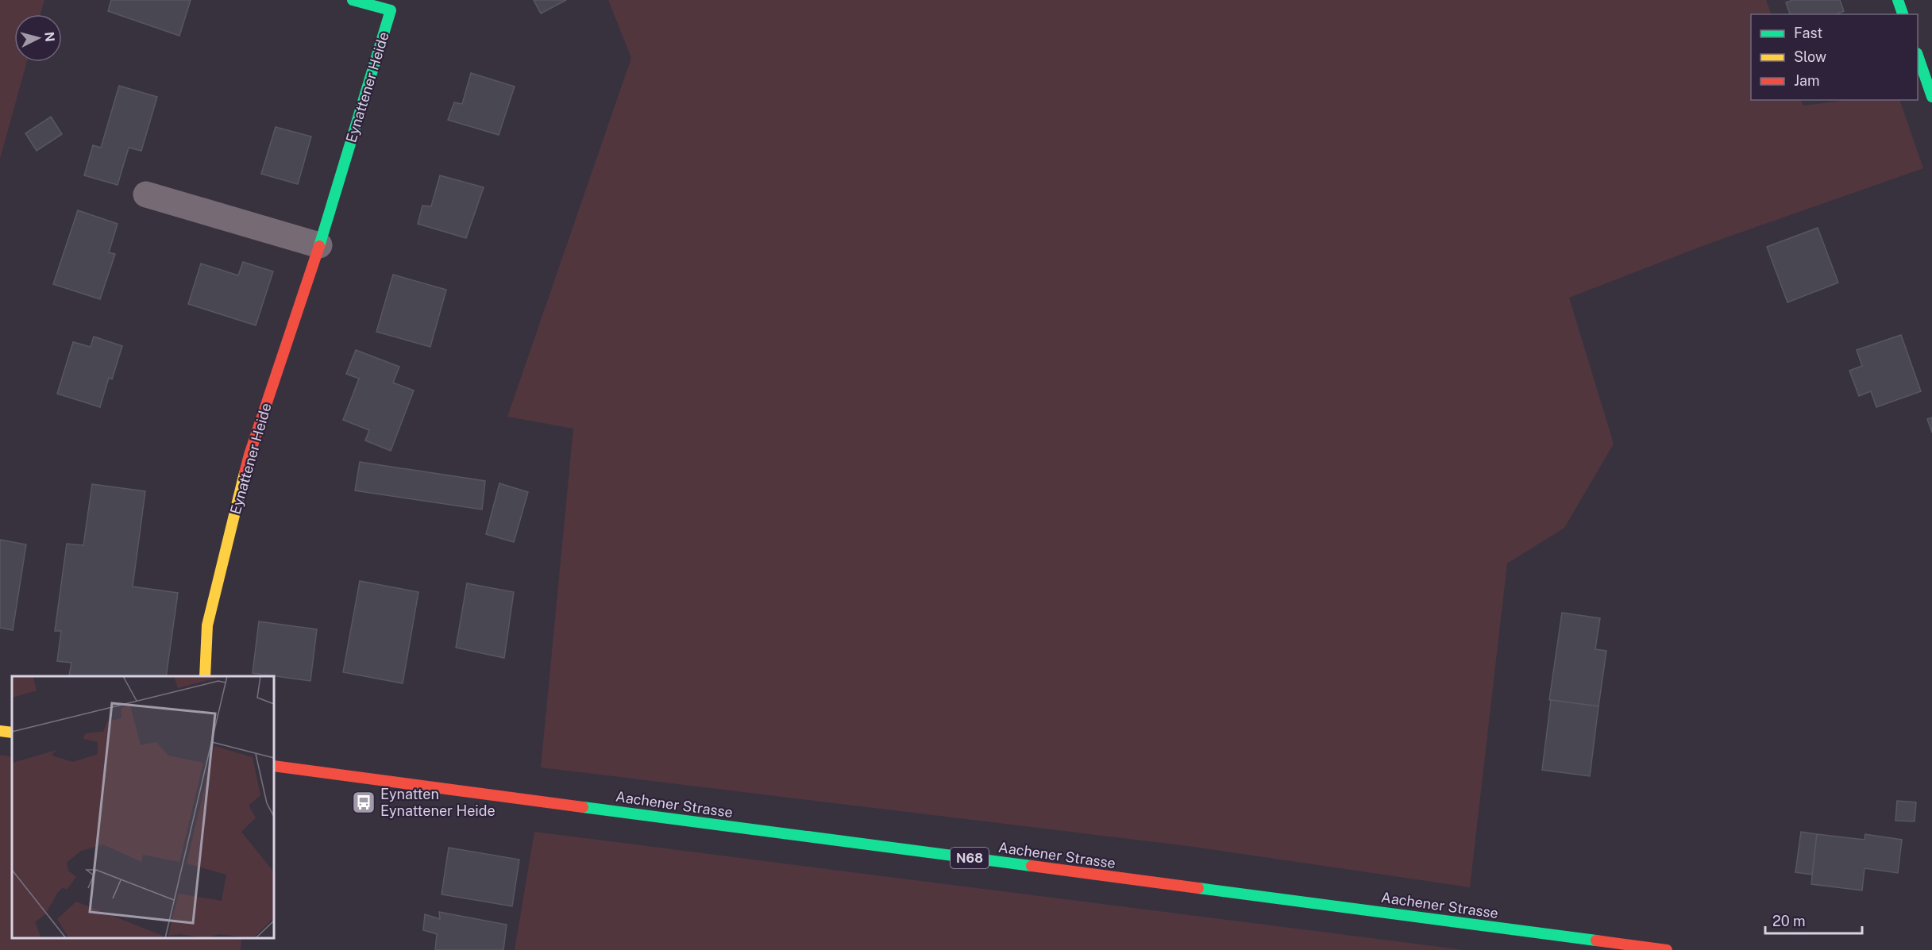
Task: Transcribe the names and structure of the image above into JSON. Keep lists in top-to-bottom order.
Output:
{
  "streets": {
    "main road": ["Eynattener Heide", "Aachener Strasse", "N68"]
  },
  "places": {
    "bus stop": ["Eynatten Eynattener Heide"]
  },
  "legend": ["Fast", "Slow", "Jam"],
  "scale_bar": "20 m",
  "north": "right"
}
